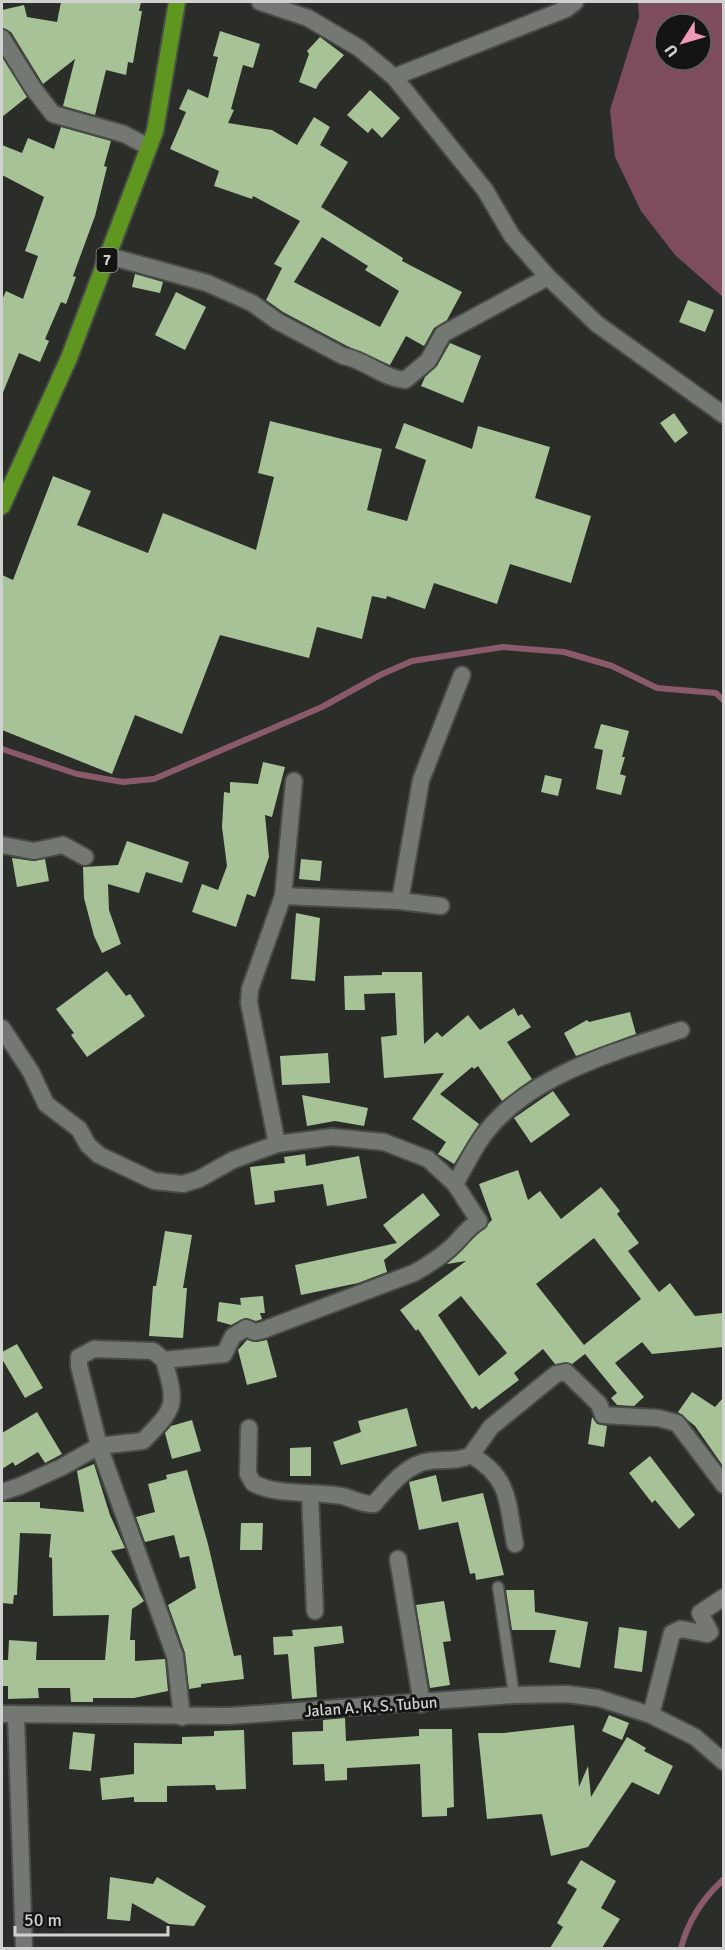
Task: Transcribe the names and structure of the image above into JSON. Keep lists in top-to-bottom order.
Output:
{
  "streets": {
    "highway": ["7"],
    "street": ["Jalan A. K. S. Tubun"]
  },
  "scale_bar": "50 m",
  "north": "bottom left"
}
